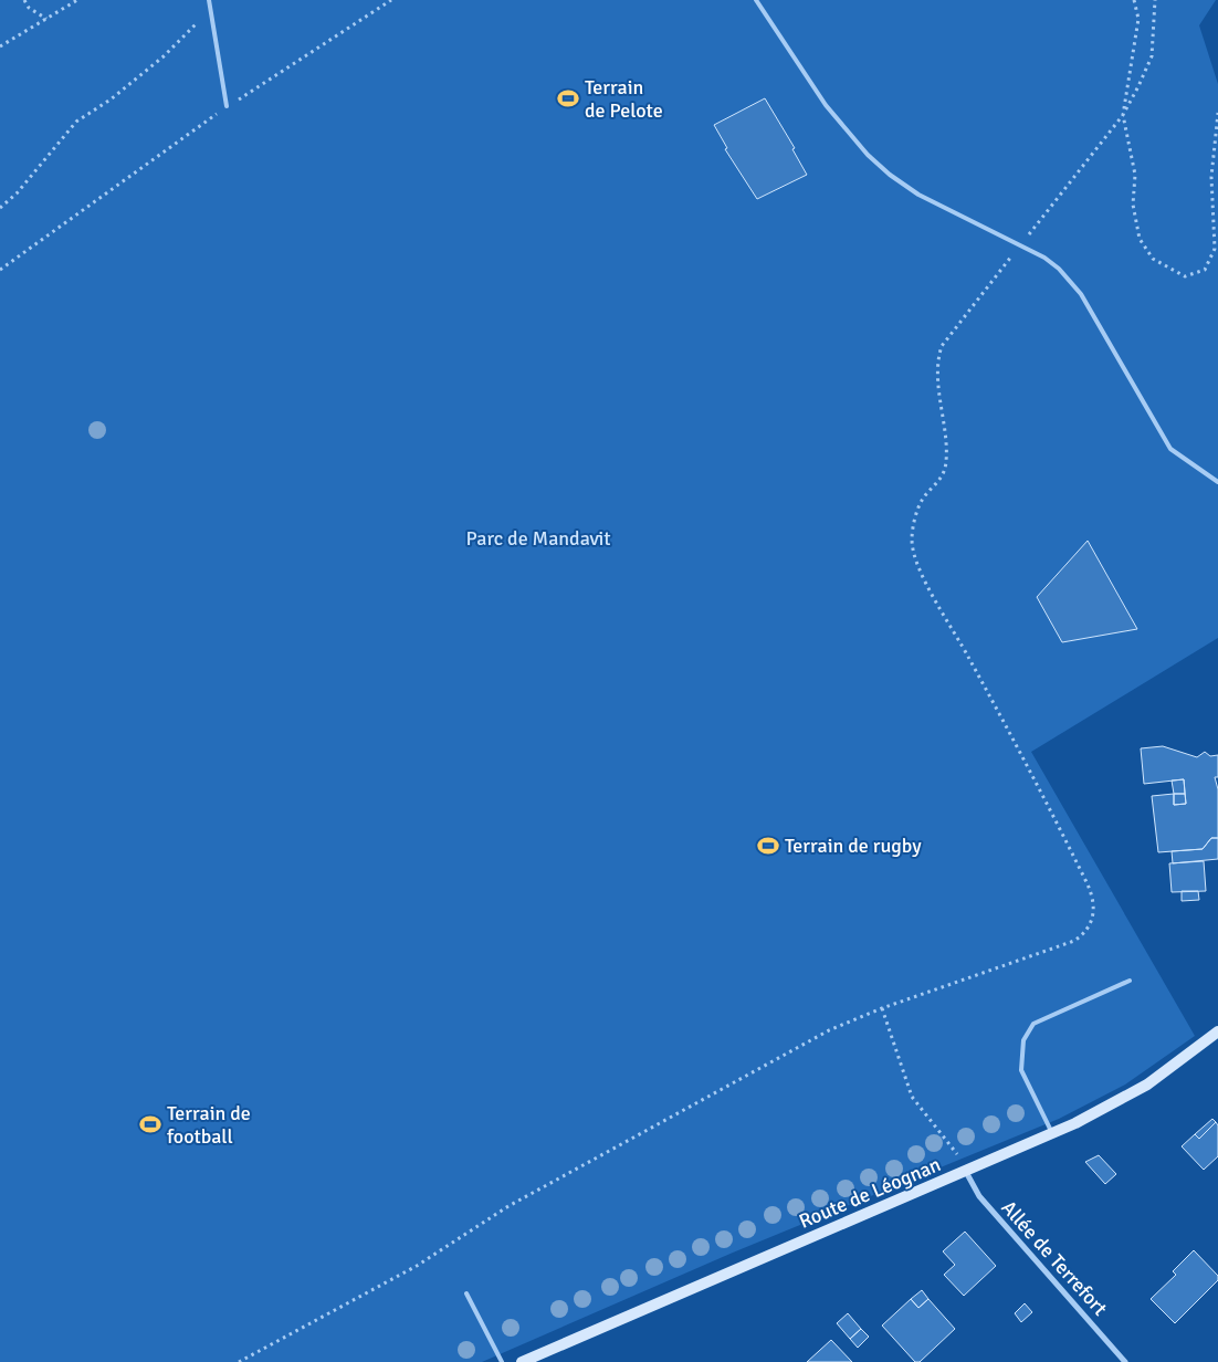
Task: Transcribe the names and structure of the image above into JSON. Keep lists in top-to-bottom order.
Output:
{
  "streets": {
    "street": ["Route de Léognan", "Allée de Terrefort"]
  },
  "crossings": [
    ["Route de Léognan", "Allée de Terrefort"]
  ],
  "parks": ["Parc de Mandavit"],
  "places": {
    "sports": ["Terrain de Pelote", "Terrain de rugby", "Terrain de football"]
  }
}
